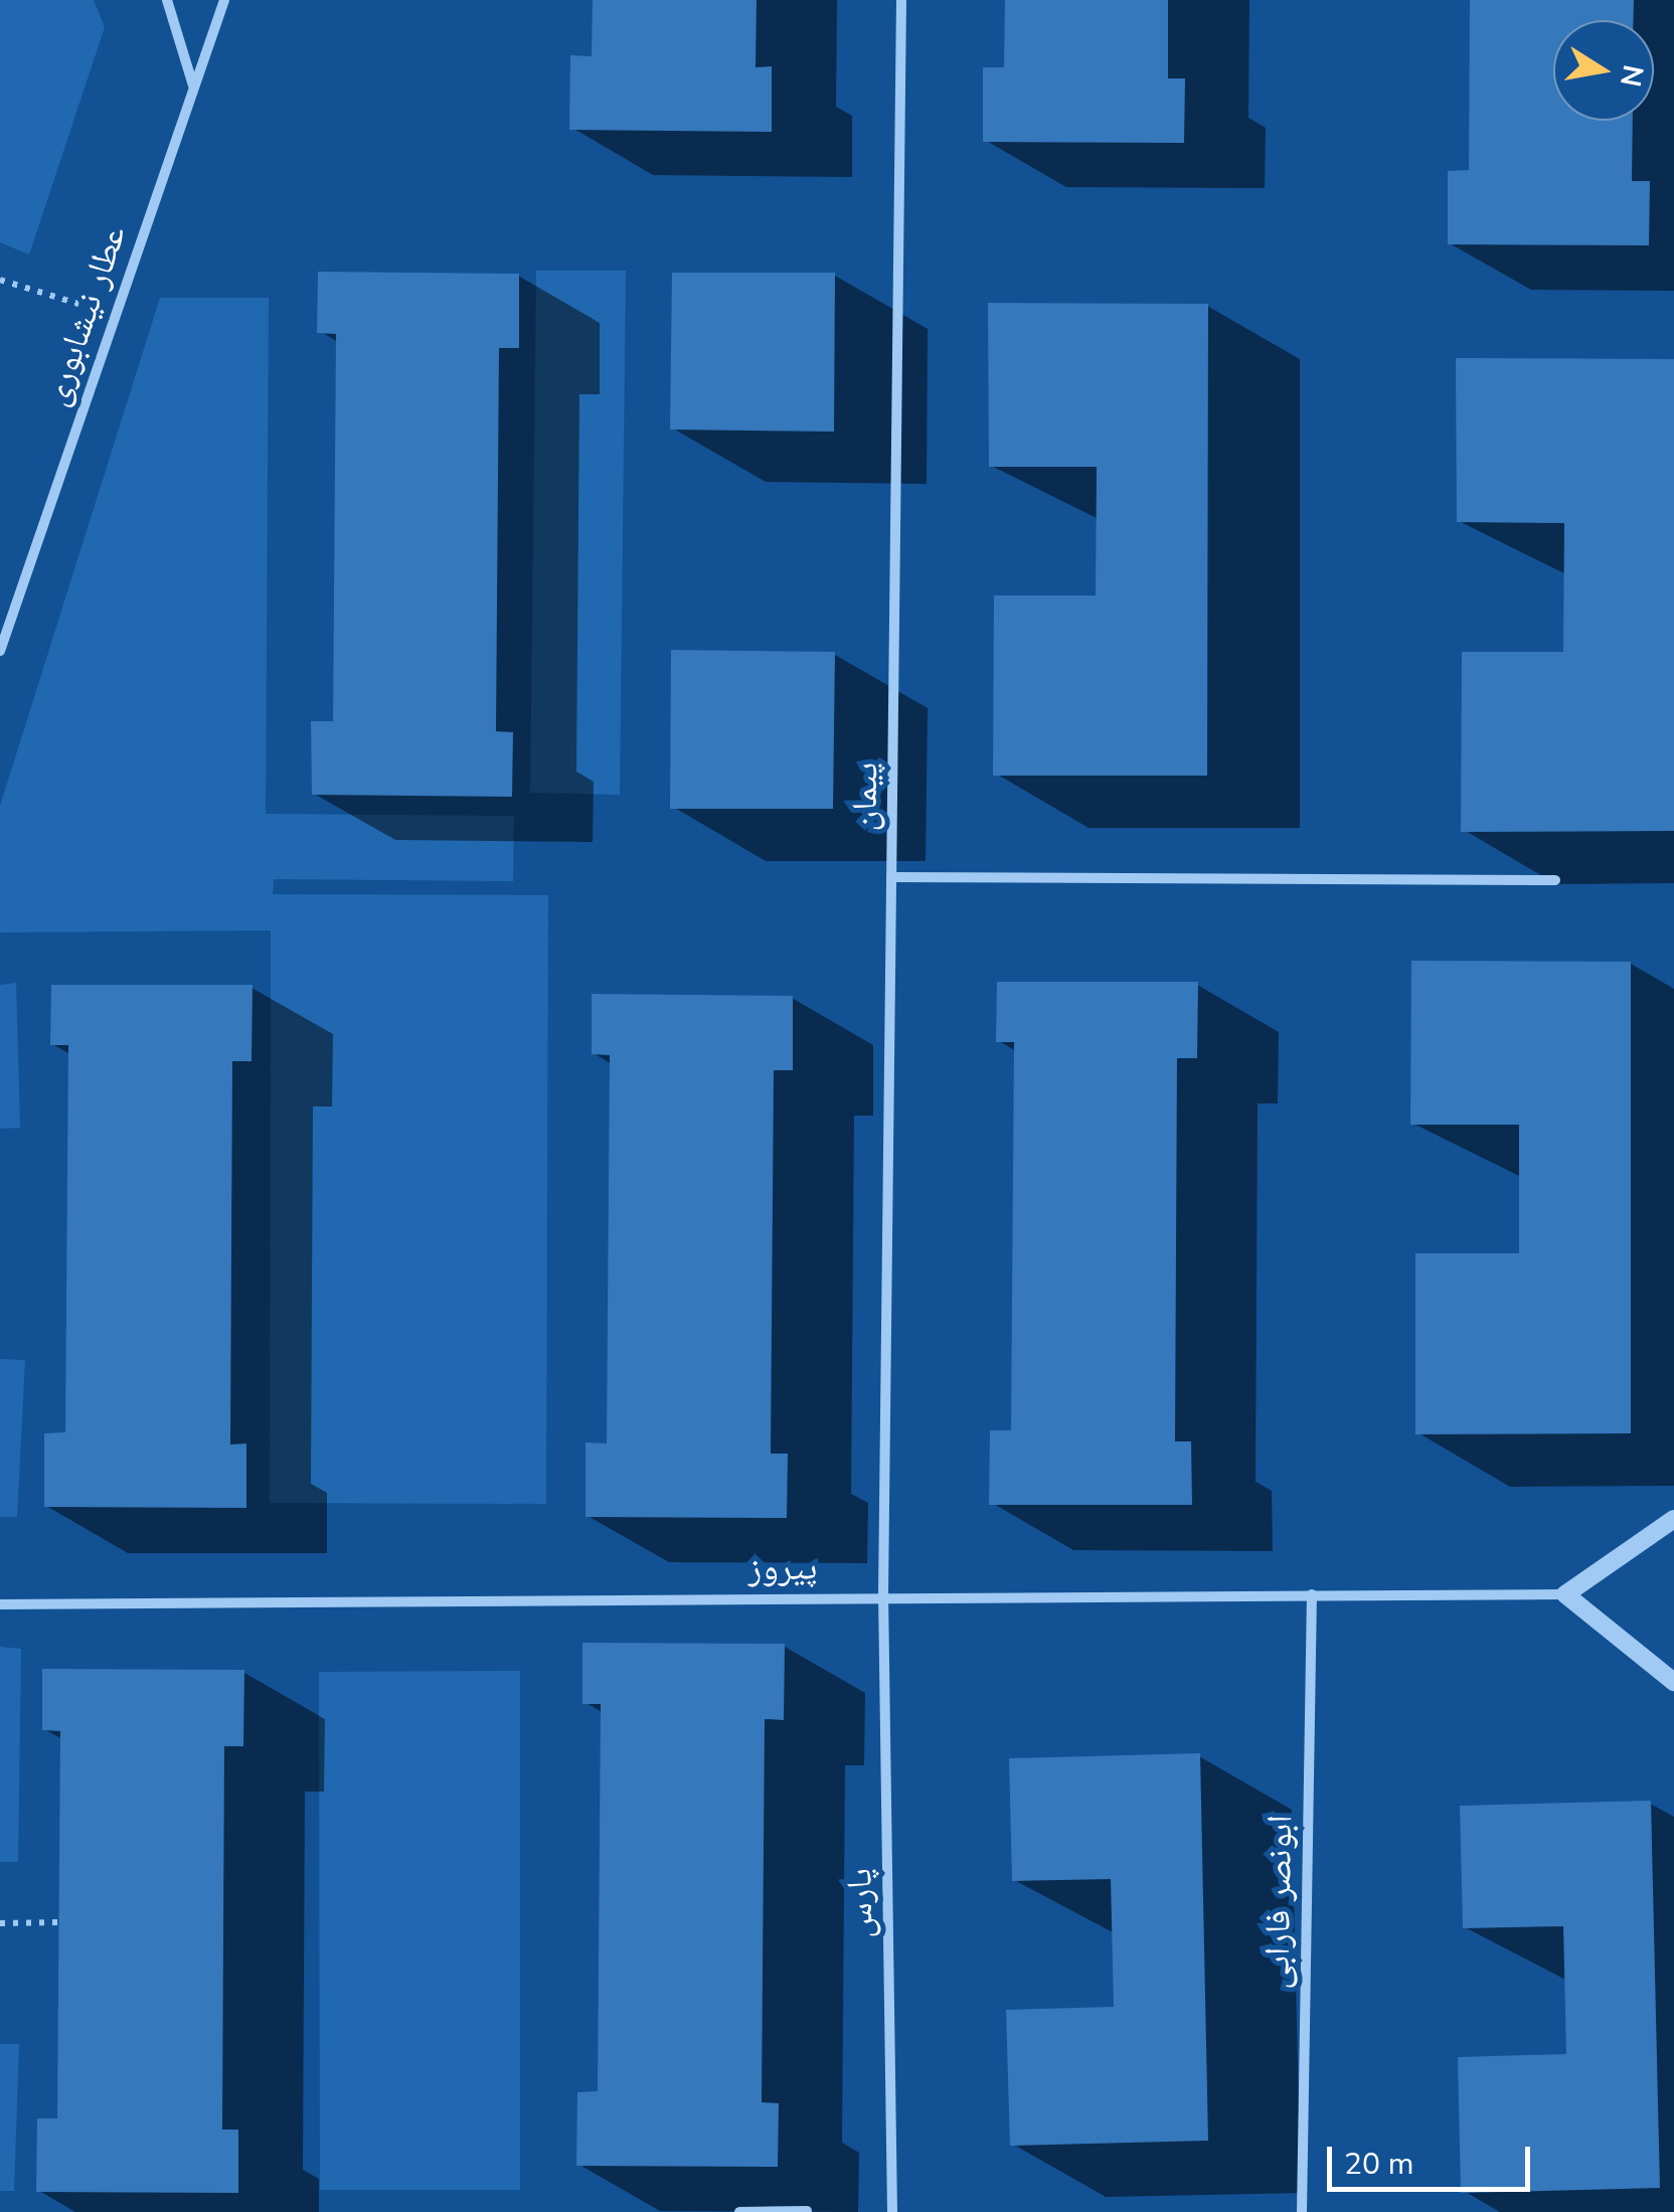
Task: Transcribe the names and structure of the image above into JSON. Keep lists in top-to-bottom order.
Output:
{
  "streets": {
    "street": [
      "عطار نیشابوری",
      "پیمان",
      "پیروز",
      "ابونصر فارابی",
      "پارس"
    ]
  },
  "crossings": [
    ["پیمان", "پیروز"],
    ["پیمان", "پارس"],
    ["پیروز", "ابونصر فارابی"],
    ["پیروز", "پارس"]
  ],
  "scale_bar": "20 m",
  "north": "right"
}
